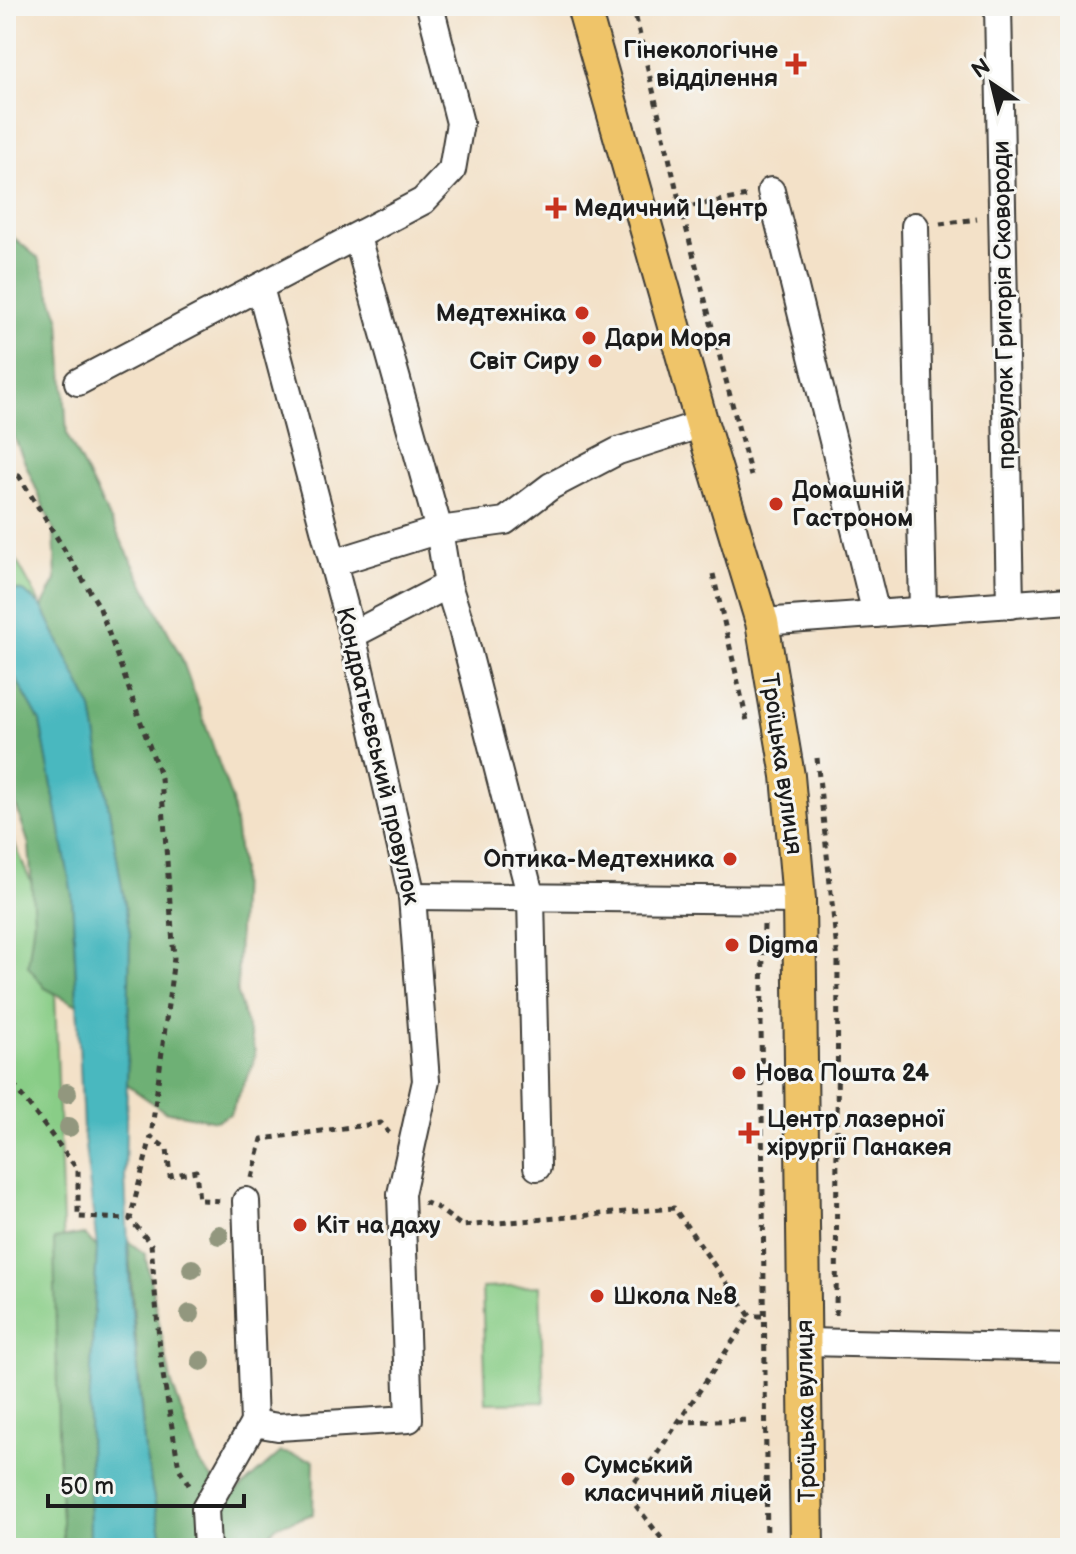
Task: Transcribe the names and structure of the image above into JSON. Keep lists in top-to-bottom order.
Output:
{
  "streets": {
    "main road": ["Троїцька вулиця"],
    "street": ["провулок Григорія Сковороди", "Кондратьєвський провулок"]
  },
  "places": {
    "health": ["Гінекологічне відділення", "Медичний Центр", "Центр лазерної хірургії Панакея"],
    "other": [
      "Медтехніка",
      "Дари Моря",
      "Світ Сиру",
      "Домашній Гастроном",
      "Оптика-Медтехника",
      "Digma",
      "Нова Пошта 24",
      "Кіт на даху",
      "Школа №8",
      "Сумський класичний ліцей"
    ]
  },
  "scale_bar": "50 m",
  "north": "top left"
}
